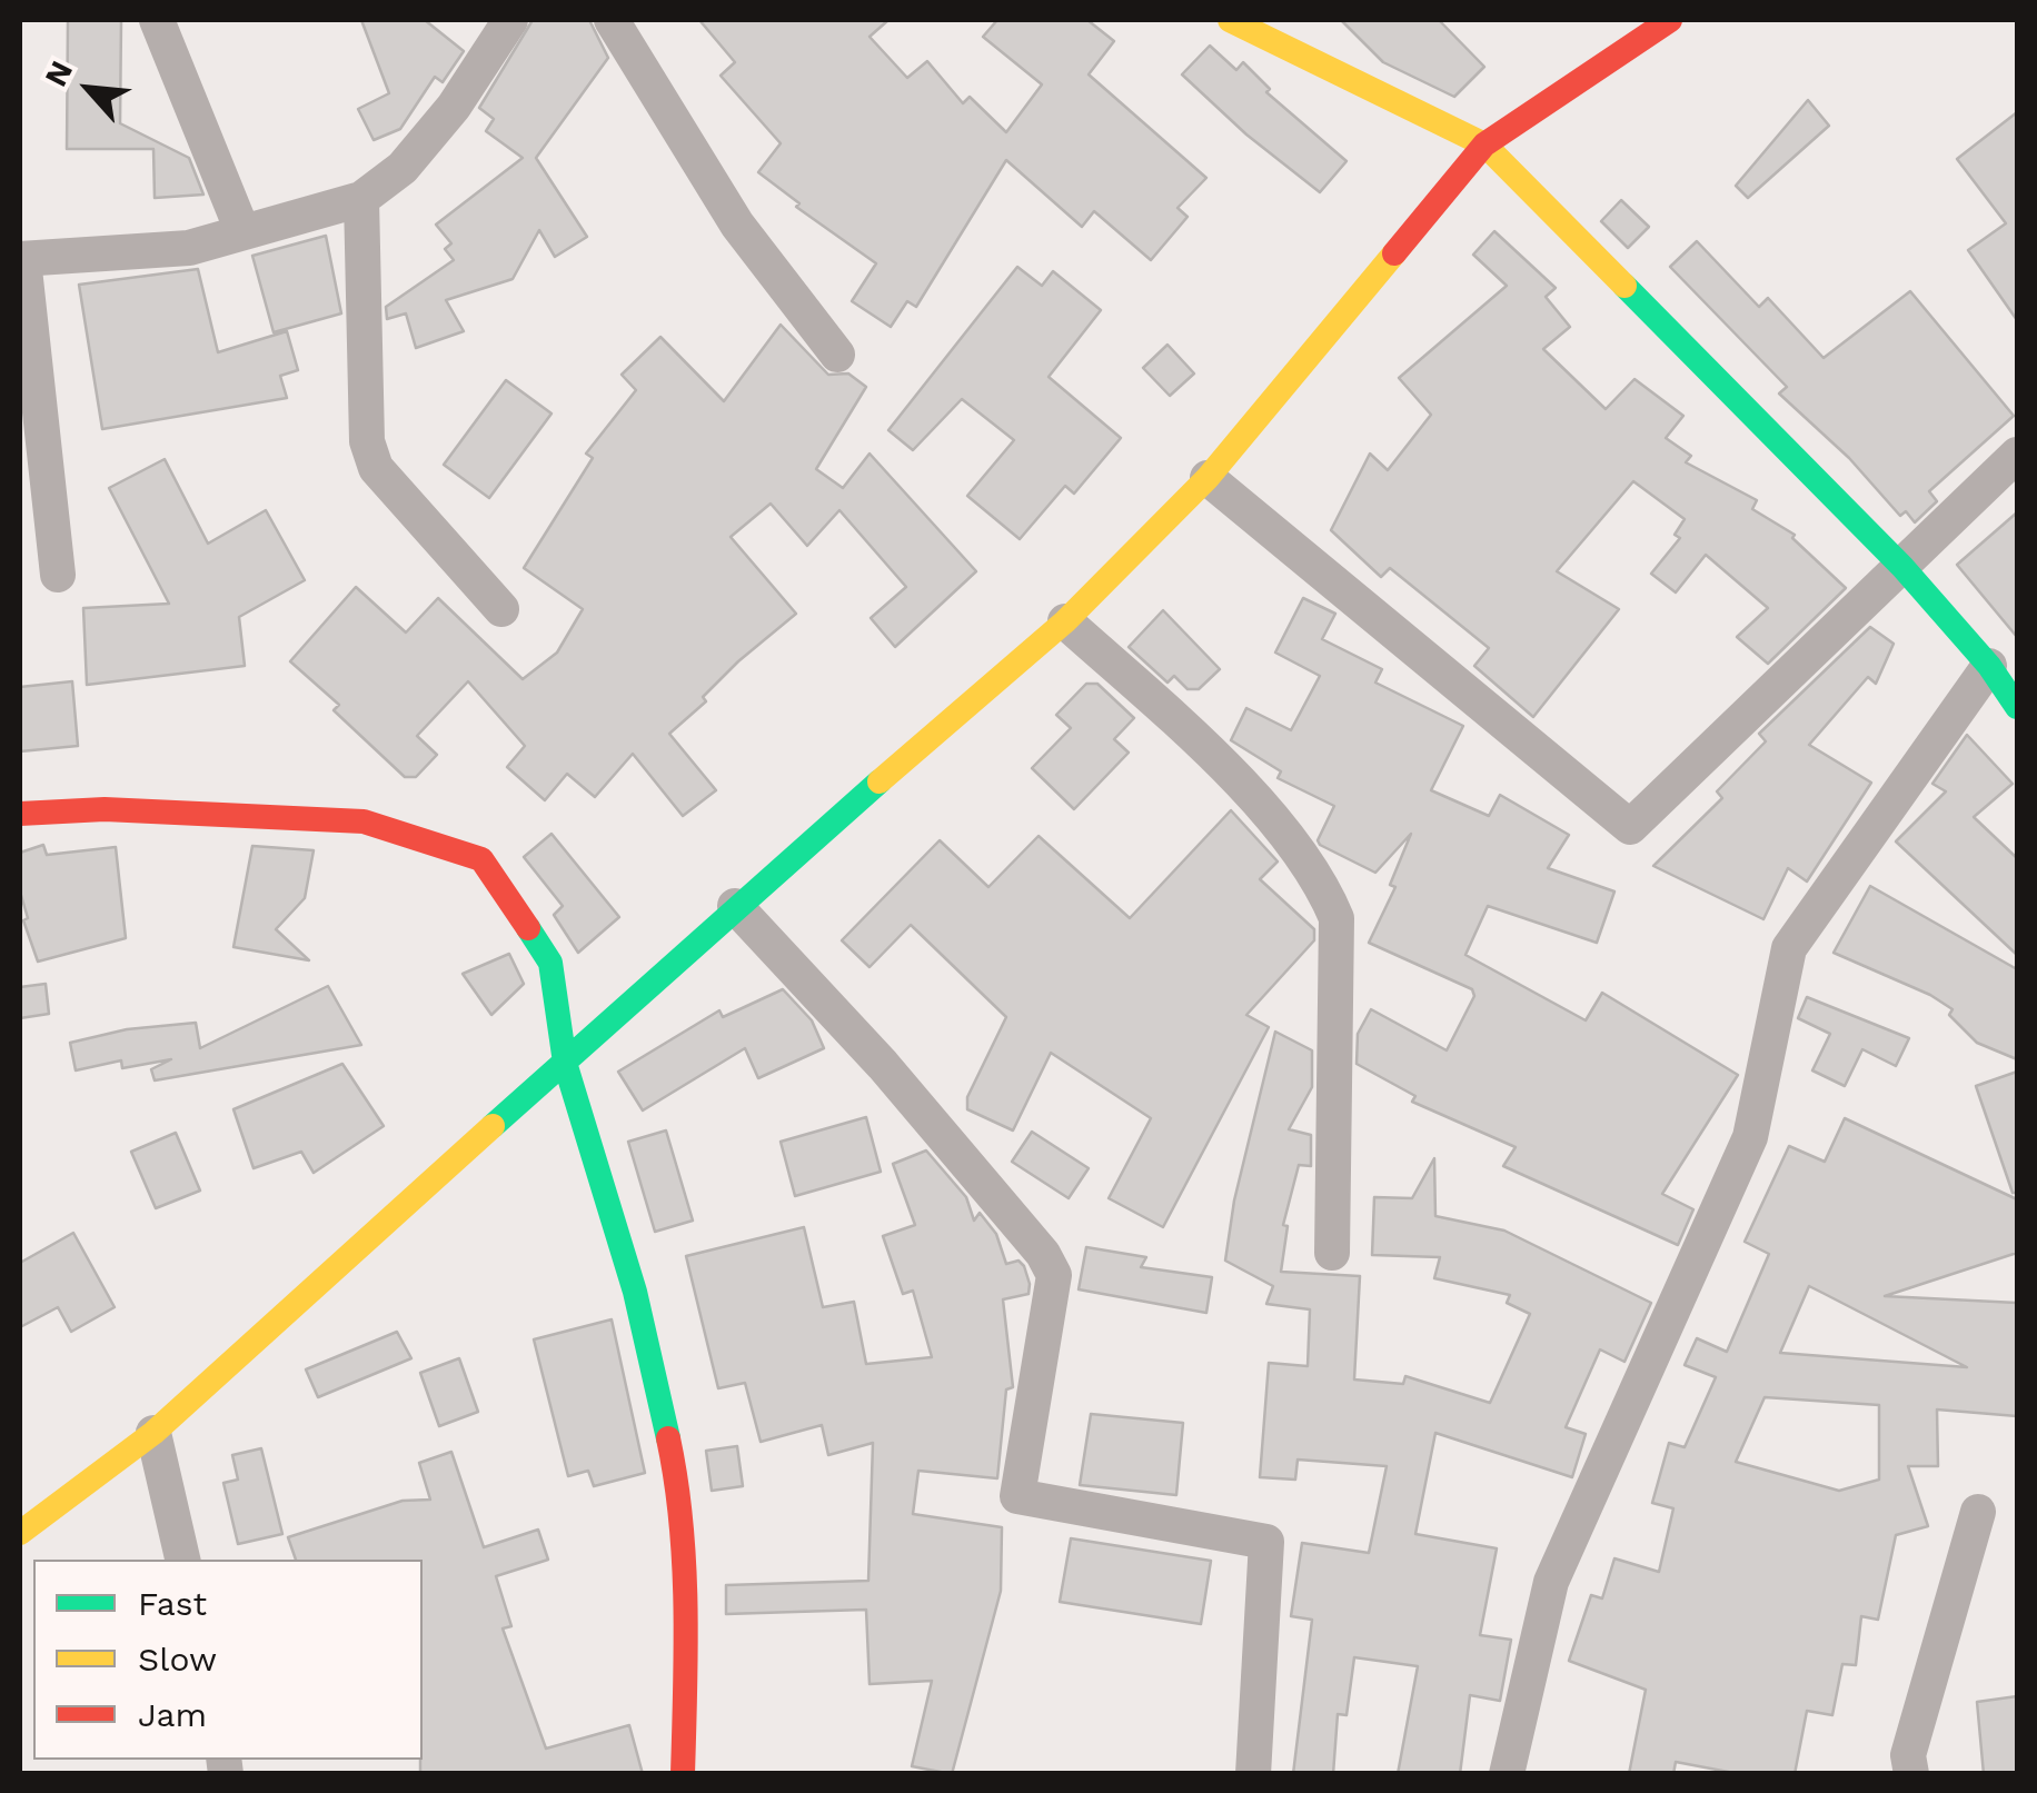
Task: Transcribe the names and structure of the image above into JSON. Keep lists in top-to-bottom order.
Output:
{
  "legend": ["Fast", "Slow", "Jam"],
  "north": "top left"
}
